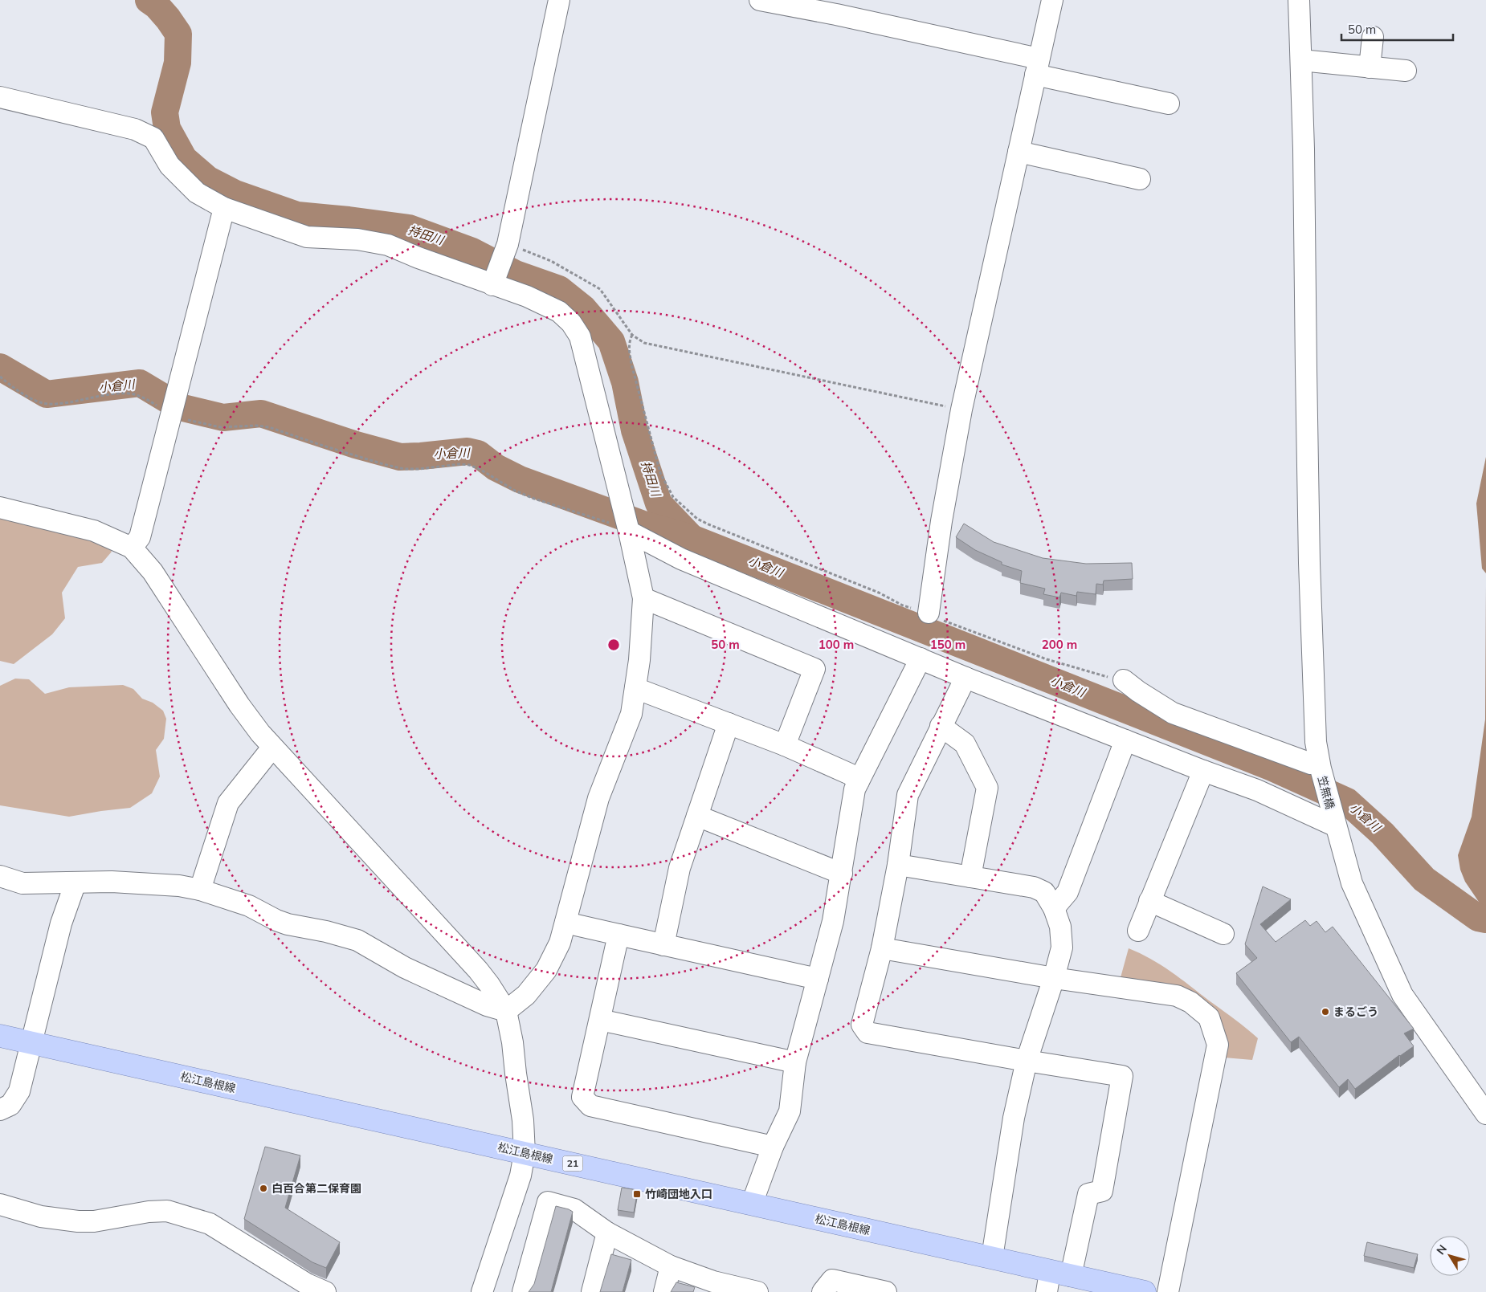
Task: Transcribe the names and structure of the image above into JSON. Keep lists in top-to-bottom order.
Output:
{
  "streets": {
    "main road": ["松江島根線", "21"],
    "street": ["笠無橋"]
  },
  "water": ["持田川", "小倉川"],
  "places": {
    "other": ["まるごう", "白百合第二保育園"],
    "transit": ["竹崎団地入口"]
  },
  "scale_bar": "50 m",
  "north": "top left",
  "rings": [
    "50 m",
    "100 m",
    "150 m",
    "200 m"
  ]
}
